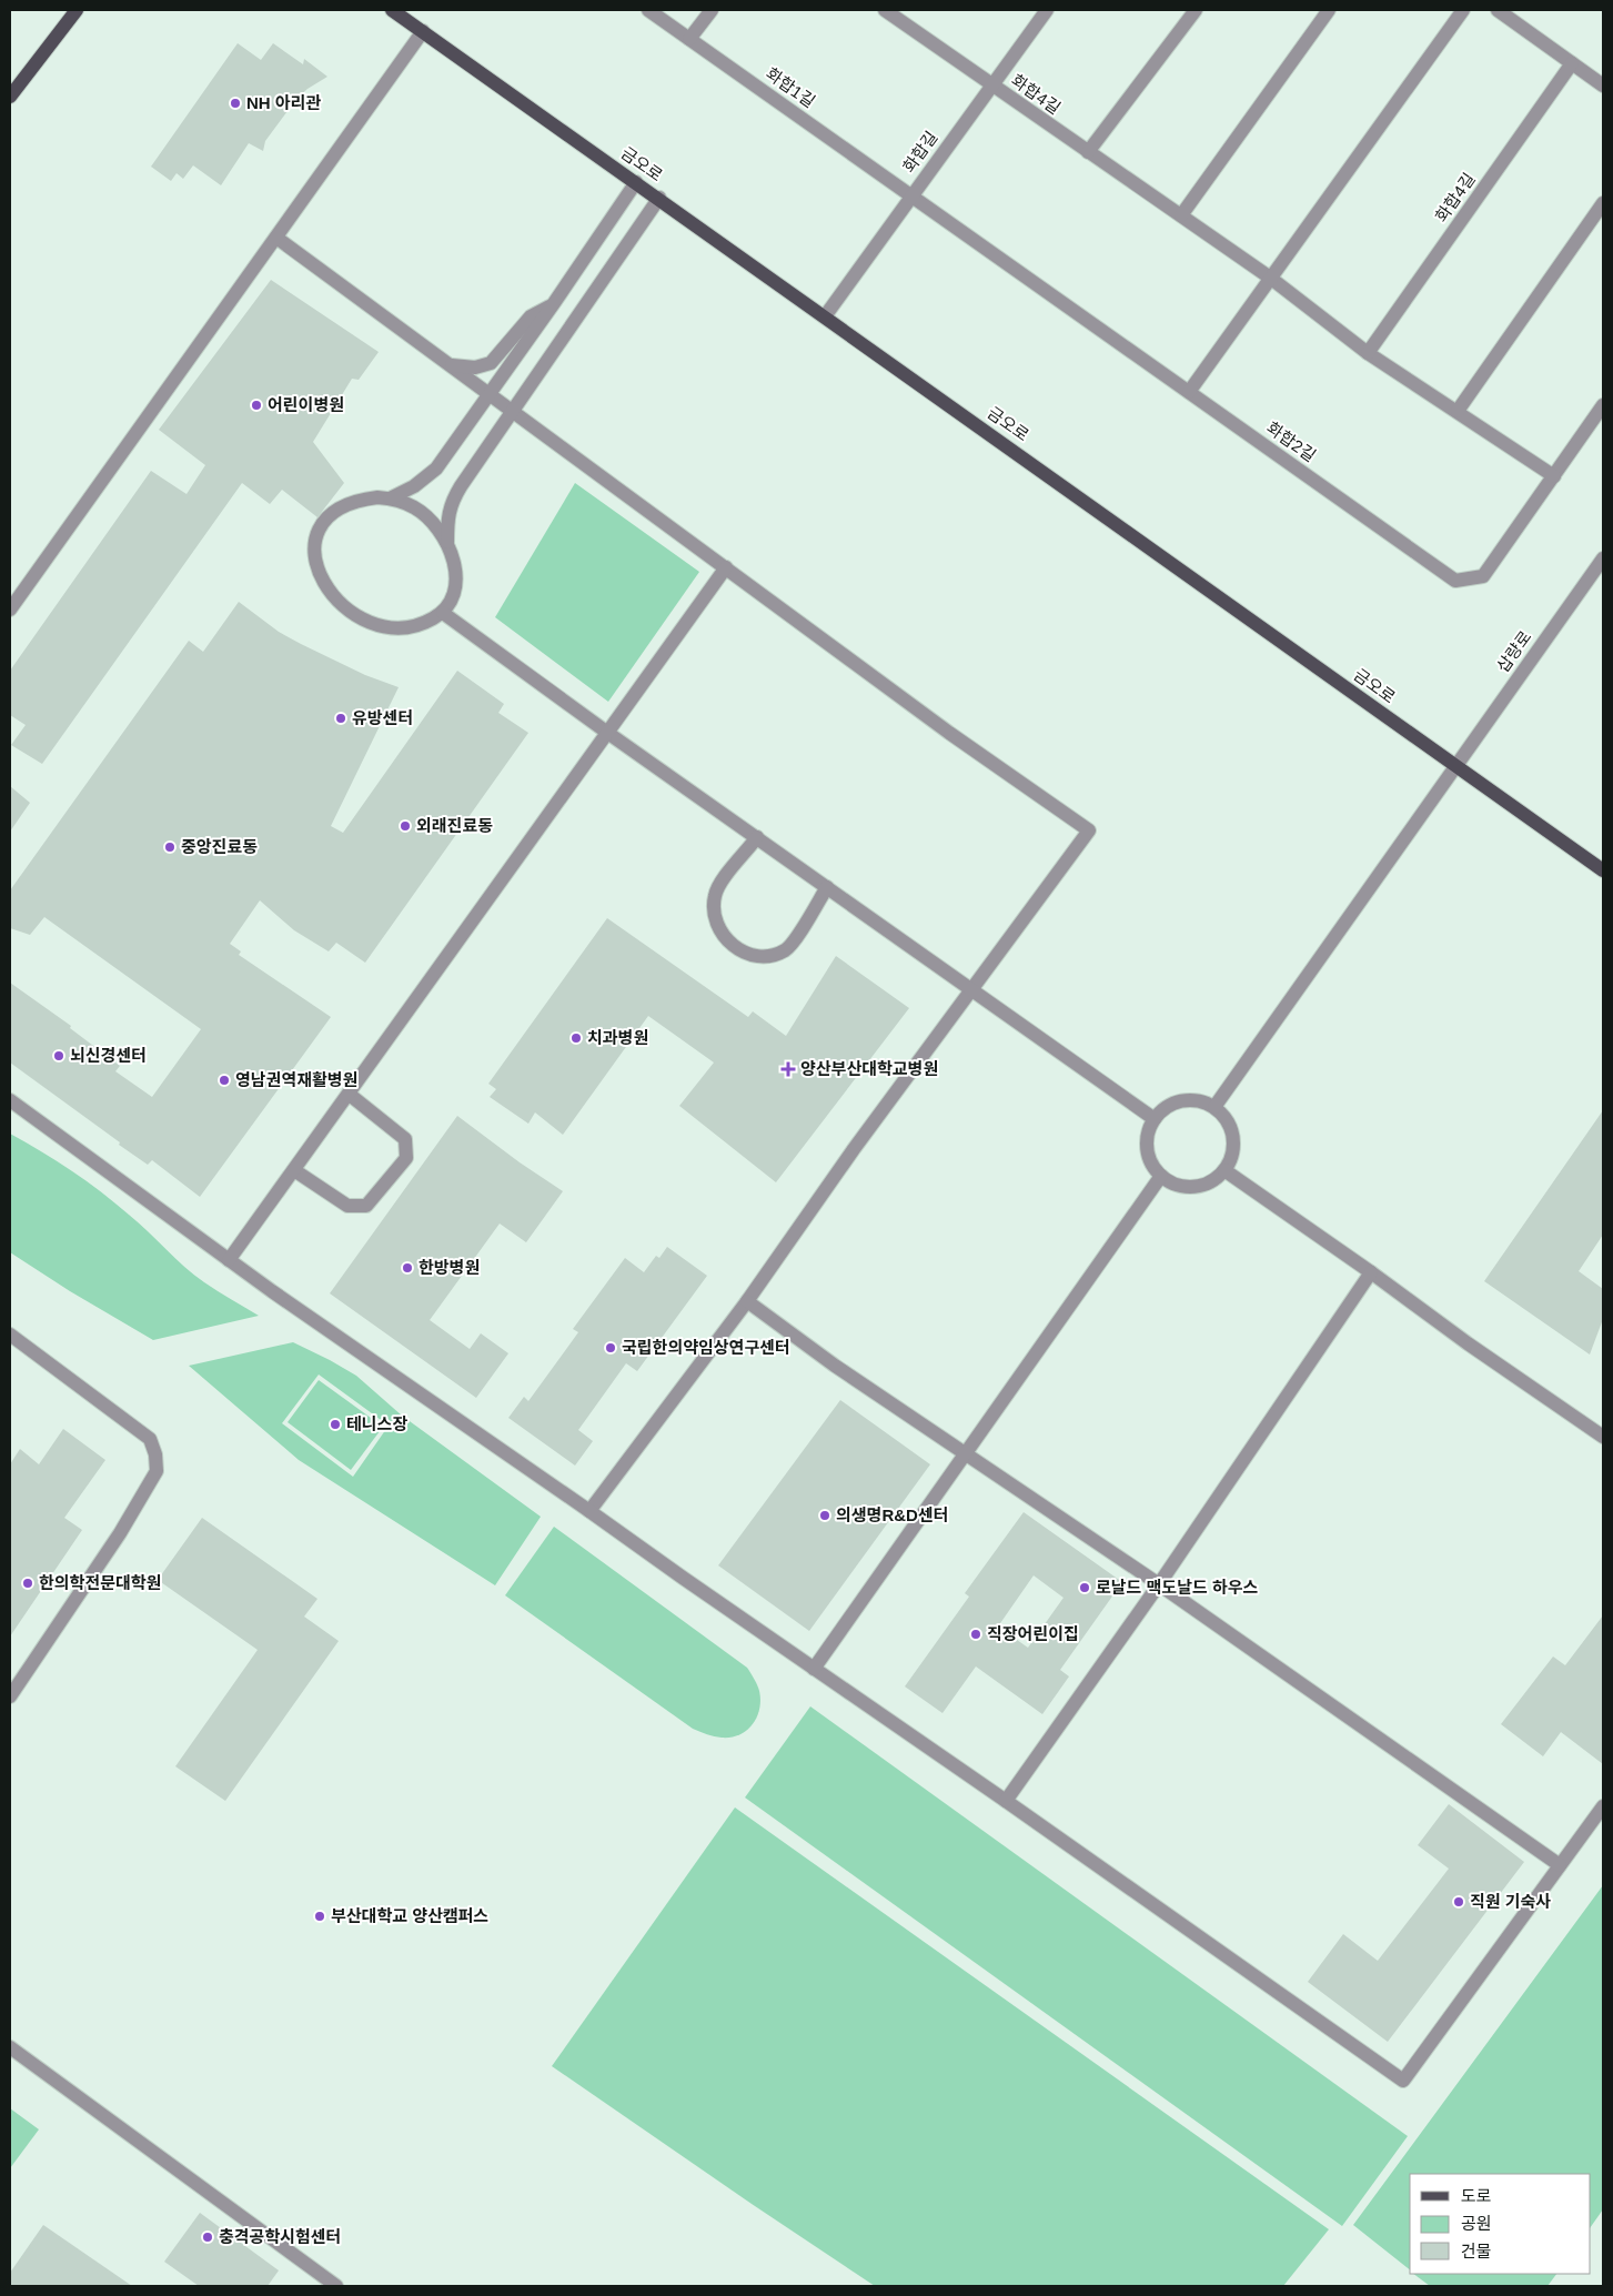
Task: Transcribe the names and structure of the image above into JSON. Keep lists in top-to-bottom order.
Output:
{
  "streets": {
    "main road": ["금오로"],
    "street": [
      "화합1길",
      "화합4길",
      "화합길",
      "화합2길",
      "삽량로"
    ]
  },
  "crossings": [
    ["화합1길", "화합길"],
    ["화합1길", "화합2길"],
    ["화합4길", "화합길"],
    ["화합4길", "화합2길"],
    ["화합길", "금오로"],
    ["화합길", "화합2길"],
    ["금오로", "삽량로"]
  ],
  "places": {
    "other": [
      "NH 아리관",
      "어린이병원",
      "유방센터",
      "외래진료동",
      "중앙진료동",
      "치과병원",
      "뇌신경센터",
      "영남권역재활병원",
      "한방병원",
      "국립한의약임상연구센터",
      "테니스장",
      "의생명R&D센터",
      "한의학전문대학원",
      "로날드 맥도날드 하우스",
      "직장어린이집",
      "직원 기숙사",
      "부산대학교 양산캠퍼스",
      "충격공학시험센터"
    ],
    "health": ["양산부산대학교병원"]
  },
  "legend": ["도로", "공원", "건물"]
}
